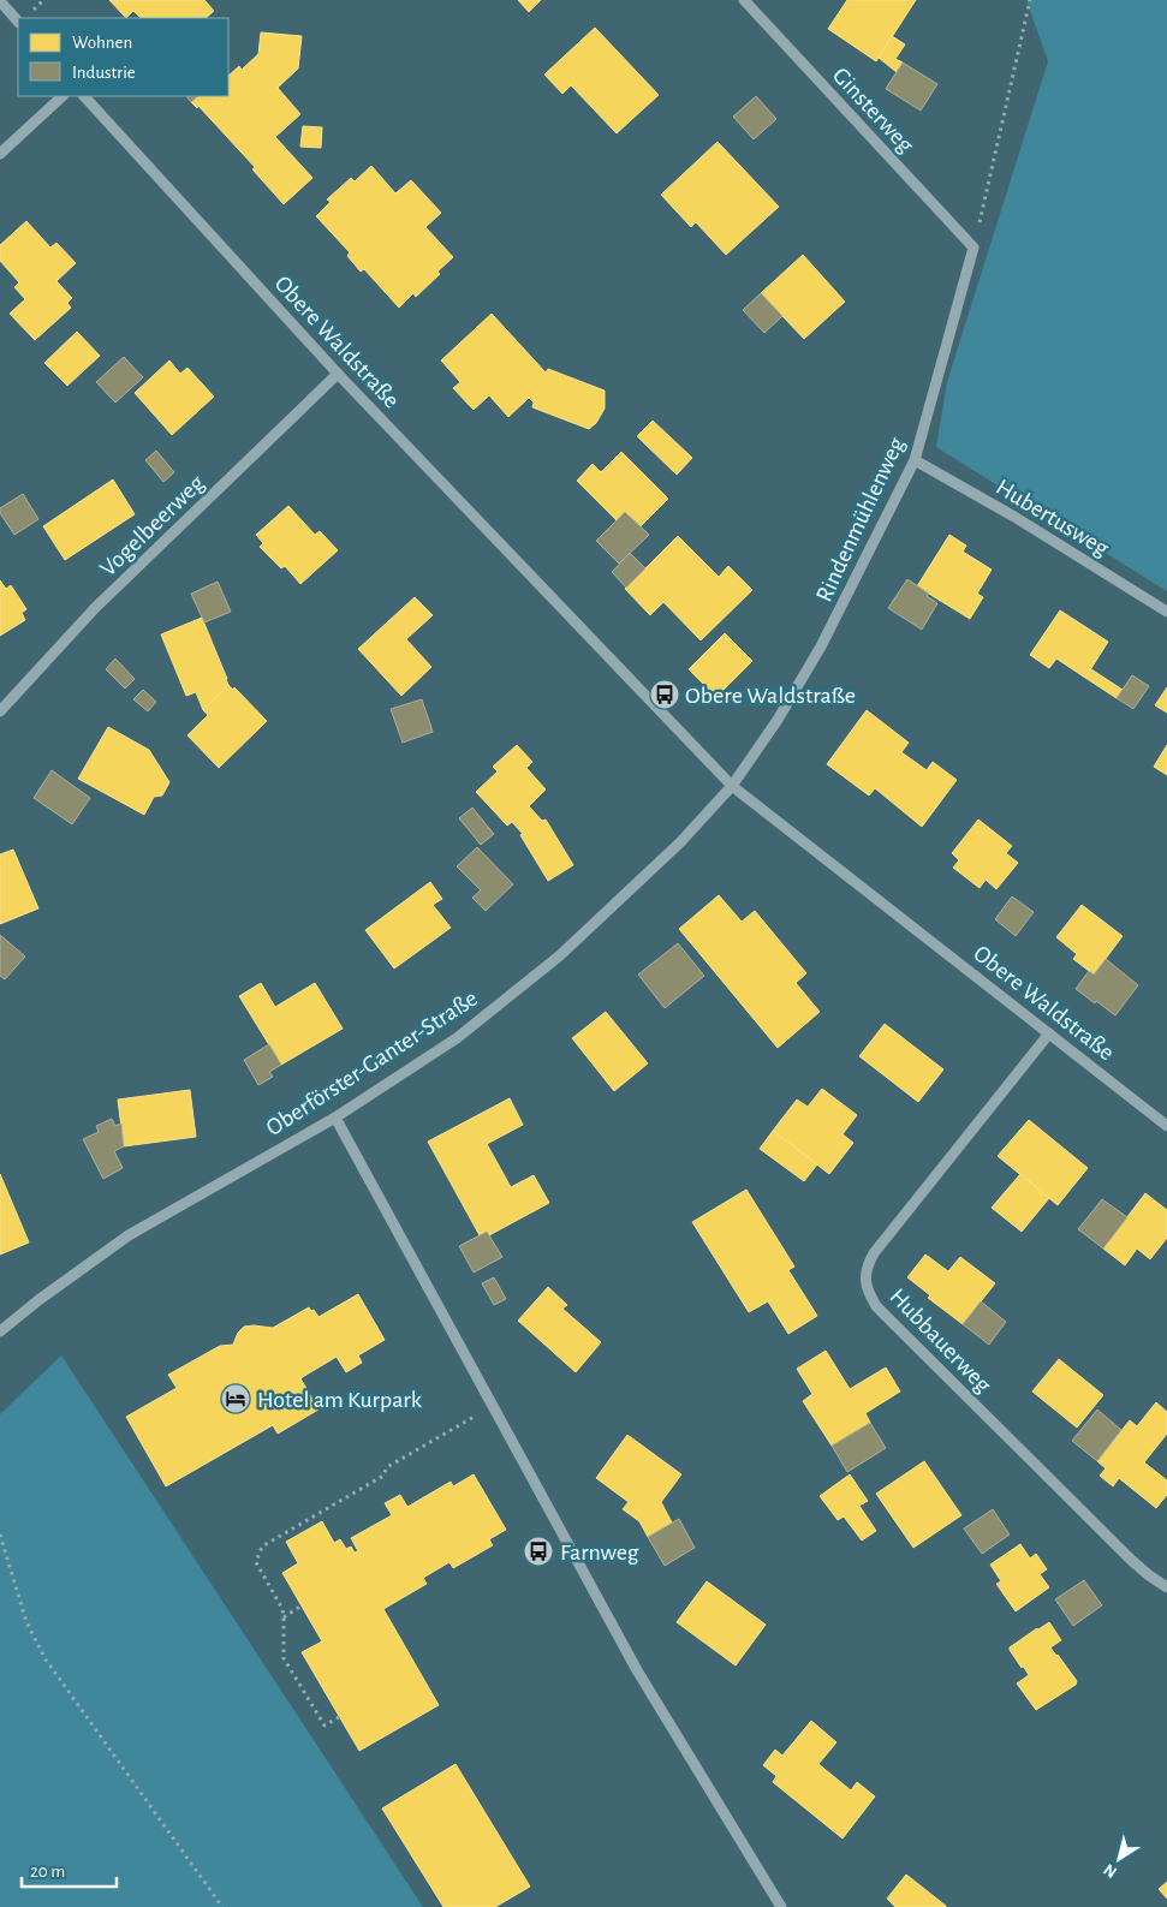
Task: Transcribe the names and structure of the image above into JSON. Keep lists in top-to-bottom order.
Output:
{
  "streets": {
    "street": [
      "Ginsterweg",
      "Obere Waldstraße",
      "Hubertusweg",
      "Rindenmühlenweg",
      "Vogelbeerweg",
      "Oberförster-Ganter-Straße",
      "Hubbauerweg"
    ]
  },
  "crossings": [
    ["Ginsterweg", "Rindenmühlenweg"],
    ["Obere Waldstraße", "Rindenmühlenweg"],
    ["Obere Waldstraße", "Vogelbeerweg"],
    ["Obere Waldstraße", "Oberförster-Ganter-Straße"],
    ["Obere Waldstraße", "Hubbauerweg"],
    ["Hubertusweg", "Rindenmühlenweg"],
    ["Rindenmühlenweg", "Oberförster-Ganter-Straße"]
  ],
  "places": {
    "bus stop": ["Obere Waldstraße", "Farnweg"],
    "hotel": ["Hotel am Kurpark"]
  },
  "legend": ["Wohnen", "Industrie"],
  "scale_bar": "20 m",
  "north": "bottom left"
}
